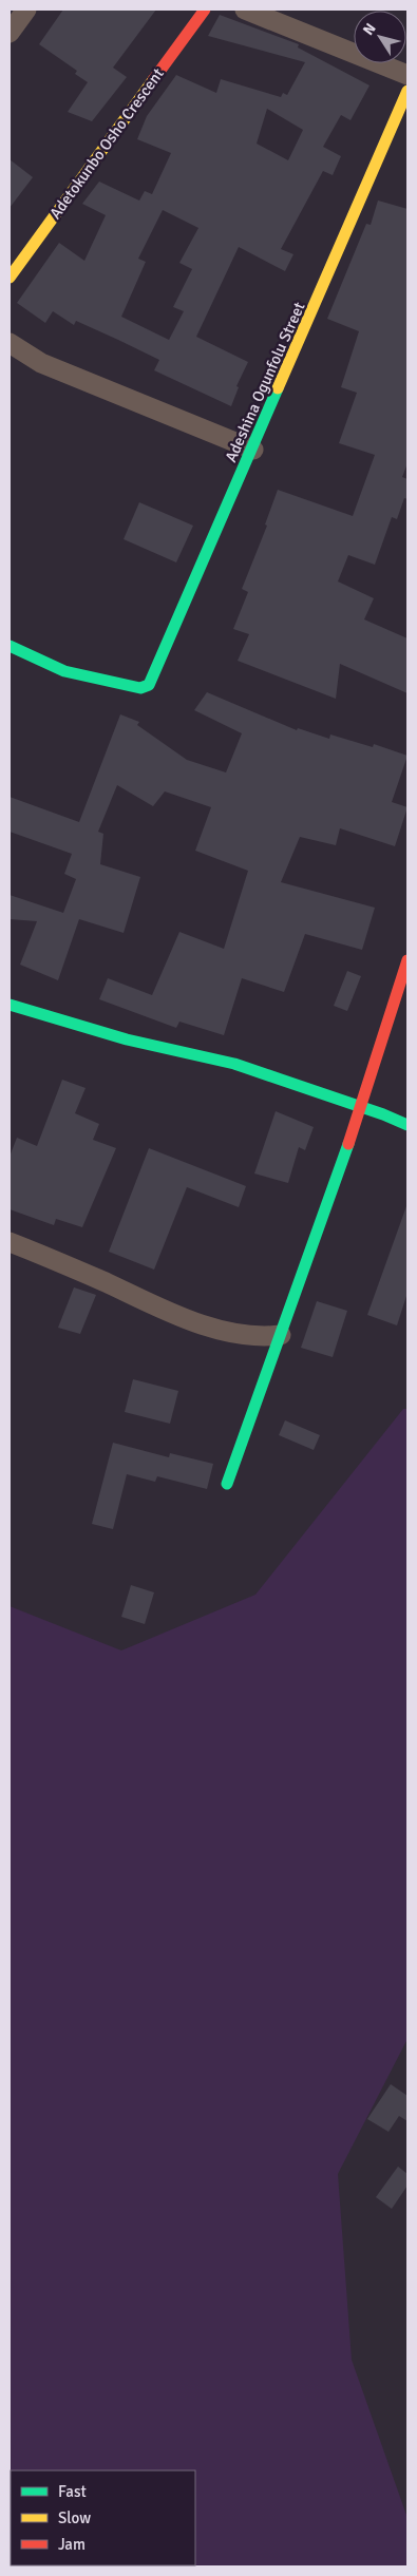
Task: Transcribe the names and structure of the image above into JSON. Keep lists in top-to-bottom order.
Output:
{
  "streets": {
    "street": ["Adetokunbo Osho Crescent", "Adeshina Ogunfolu Street"]
  },
  "legend": ["Fast", "Slow", "Jam"],
  "north": "top left"
}
